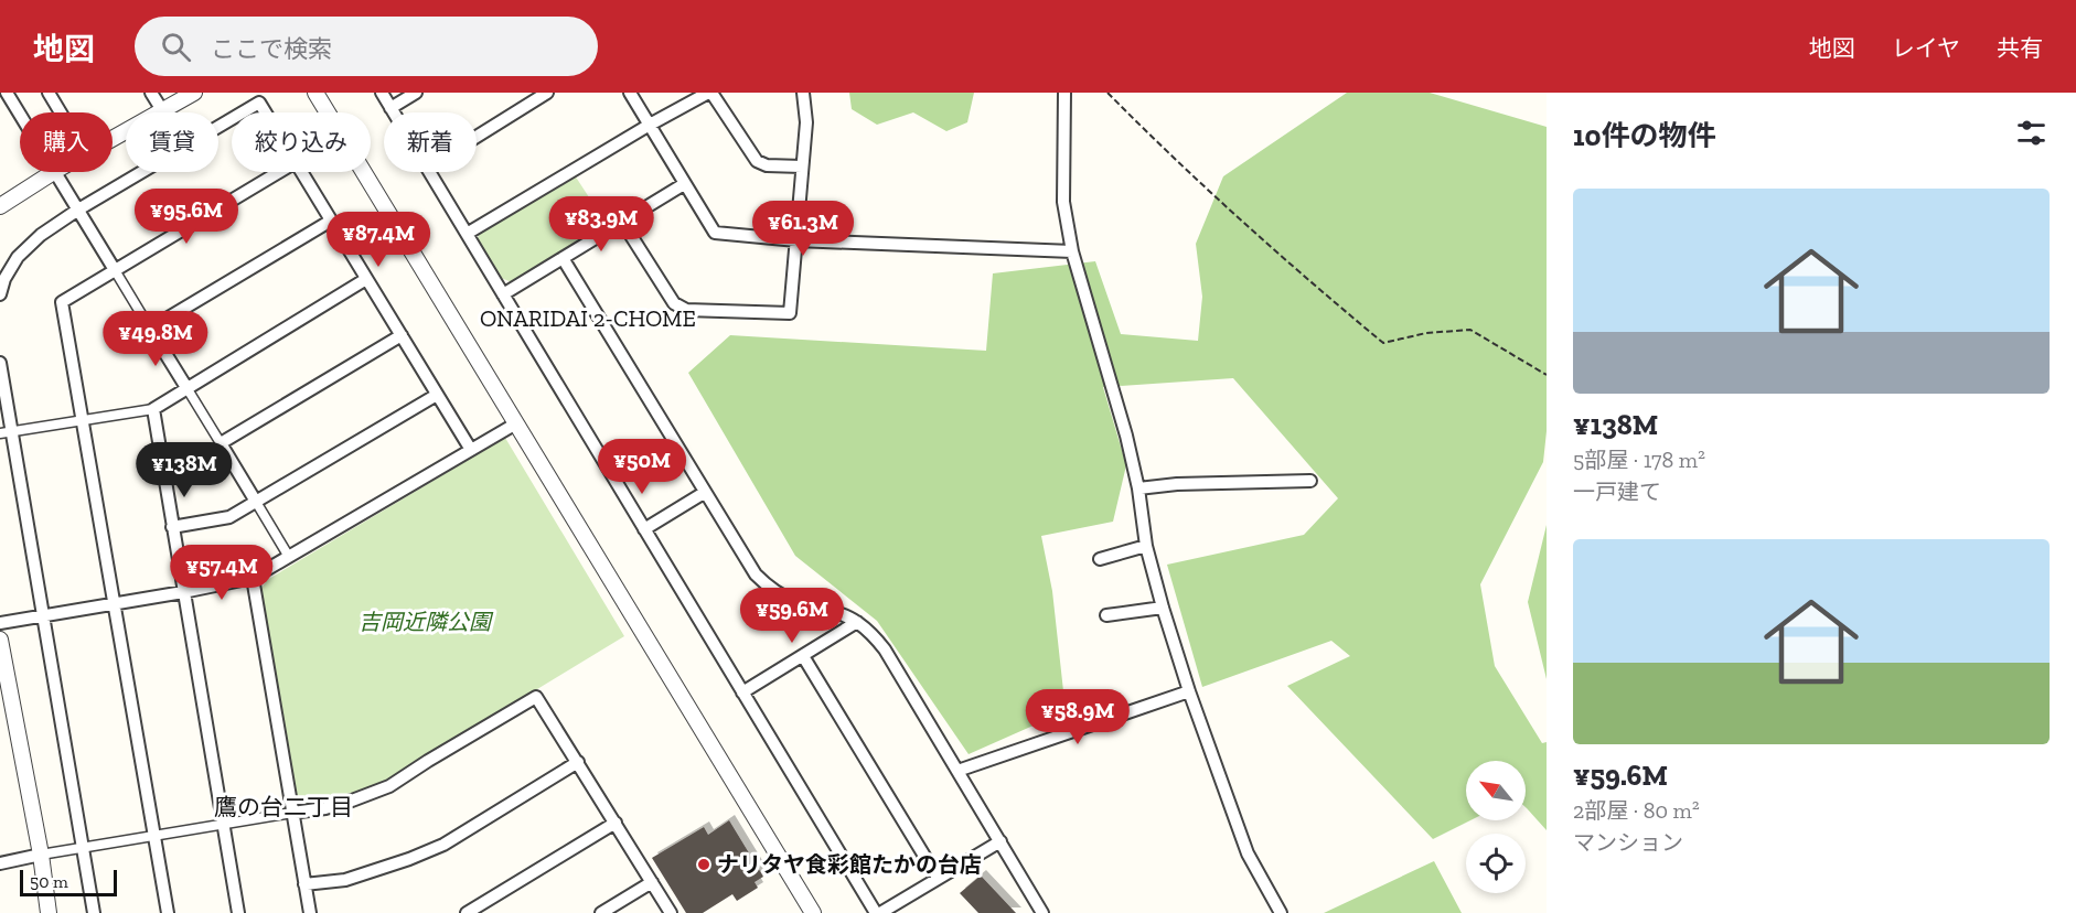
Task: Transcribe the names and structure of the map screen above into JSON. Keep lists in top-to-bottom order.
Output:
{
  "districts": ["ONARIDAI 2-CHOME", "鷹の台二丁目"],
  "parks": ["吉岡近隣公園"],
  "places": ["ナリタヤ食彩館たかの台店"],
  "scale_bar": "50 m",
  "north": "top left",
  "page": {
    "header": "地図",
    "search": "ここで検索",
    "nav": ["地図", "レイヤ", "共有"],
    "heading": "10件の物件",
    "chip": [
      "購入",
      "賃貸",
      "絞り込み",
      "新着"
    ],
    "list": [
      {
        "name": "¥138M",
        "note": "5部屋 · 178 m² · 一戸建て"
      },
      {
        "name": "¥59.6M",
        "note": "2部屋 · 80 m² · マンション"
      }
    ],
    "price": [
      "¥95.6M",
      "¥83.9M",
      "¥61.3M",
      "¥87.4M",
      "¥49.8M",
      "¥50M",
      "¥138M",
      "¥57.4M",
      "¥59.6M",
      "¥58.9M"
    ],
    "scale": "50 m"
  }
}
